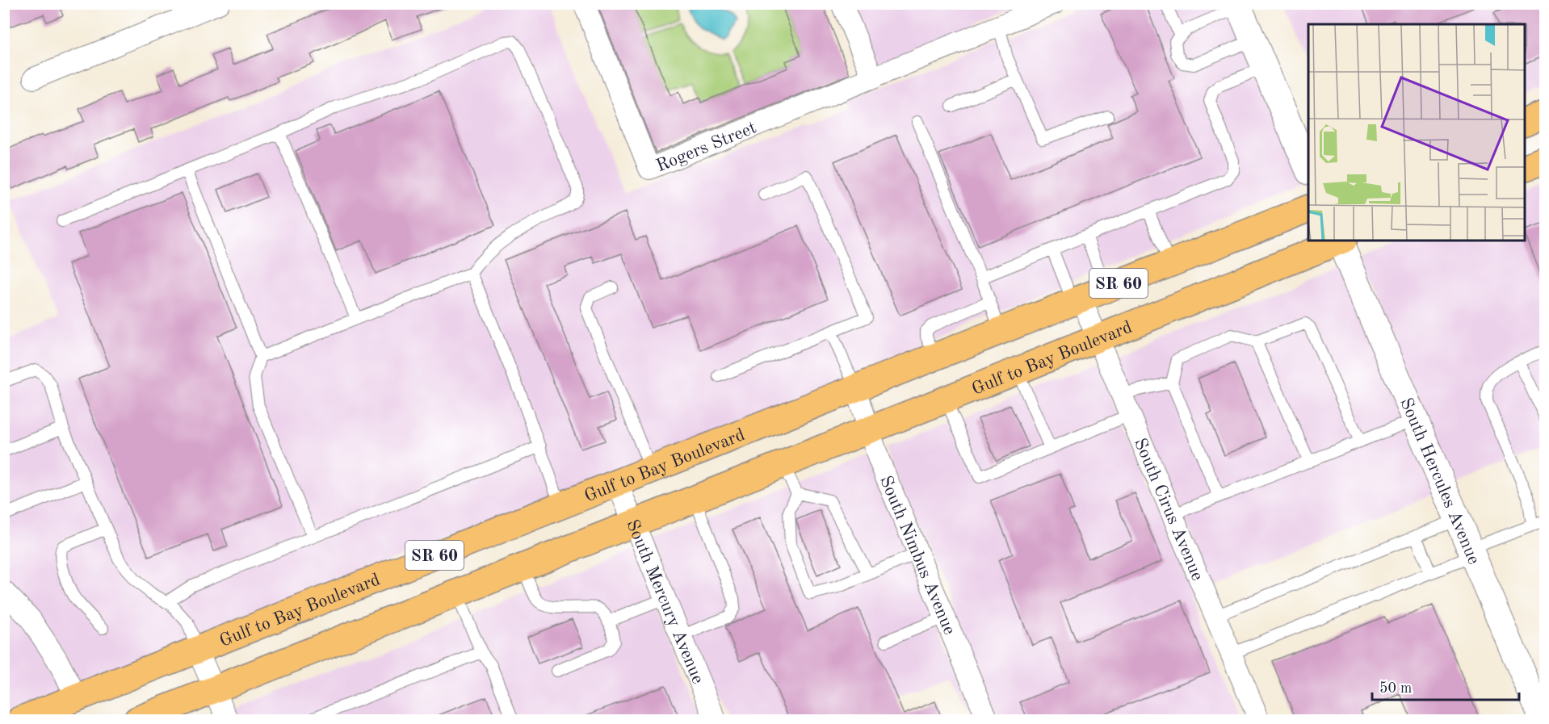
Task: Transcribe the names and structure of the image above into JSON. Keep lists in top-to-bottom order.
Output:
{
  "streets": {
    "main road": ["SR 60", "Gulf to Bay Boulevard"],
    "street": [
      "Rogers Street",
      "South Hercules Avenue",
      "South Cirus Avenue",
      "South Nimbus Avenue",
      "South Mercury Avenue"
    ]
  },
  "crossings": [
    ["Gulf to Bay Boulevard", "South Hercules Avenue"],
    ["Gulf to Bay Boulevard", "South Cirus Avenue"],
    ["Gulf to Bay Boulevard", "South Nimbus Avenue"],
    ["Gulf to Bay Boulevard", "South Mercury Avenue"]
  ],
  "scale_bar": "50 m"
}
